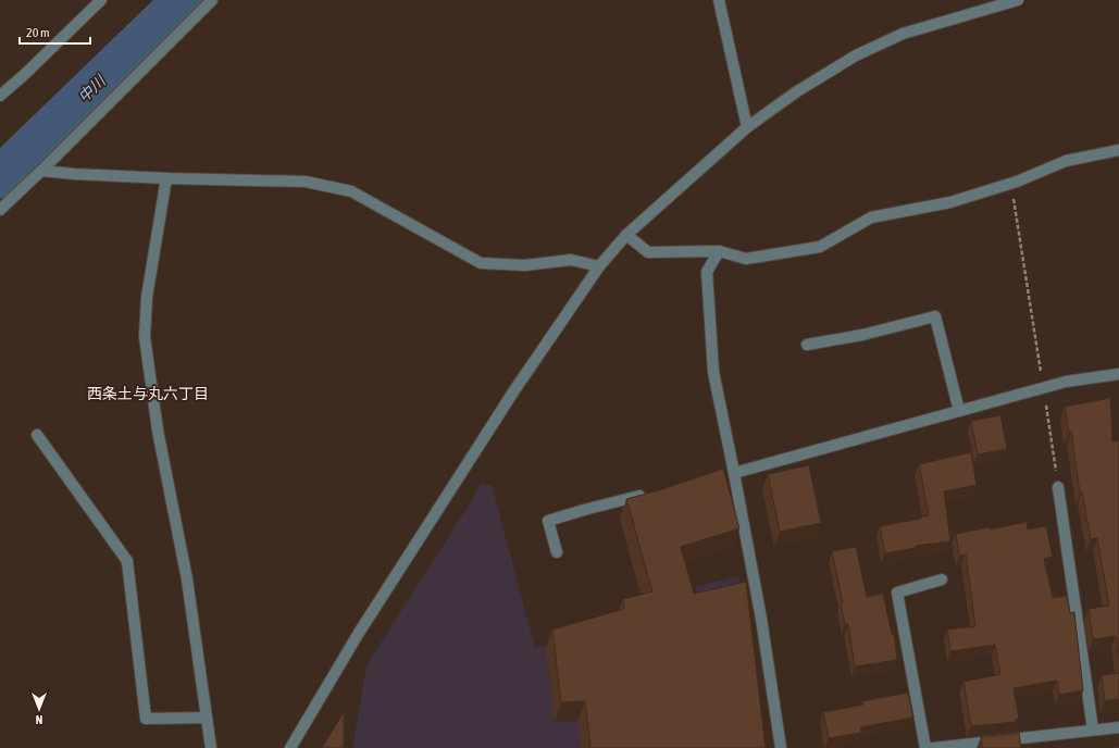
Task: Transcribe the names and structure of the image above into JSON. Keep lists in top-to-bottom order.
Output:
{
  "districts": ["西条土与丸六丁目"],
  "water": ["中川"],
  "scale_bar": "20 m",
  "north": "bottom"
}
